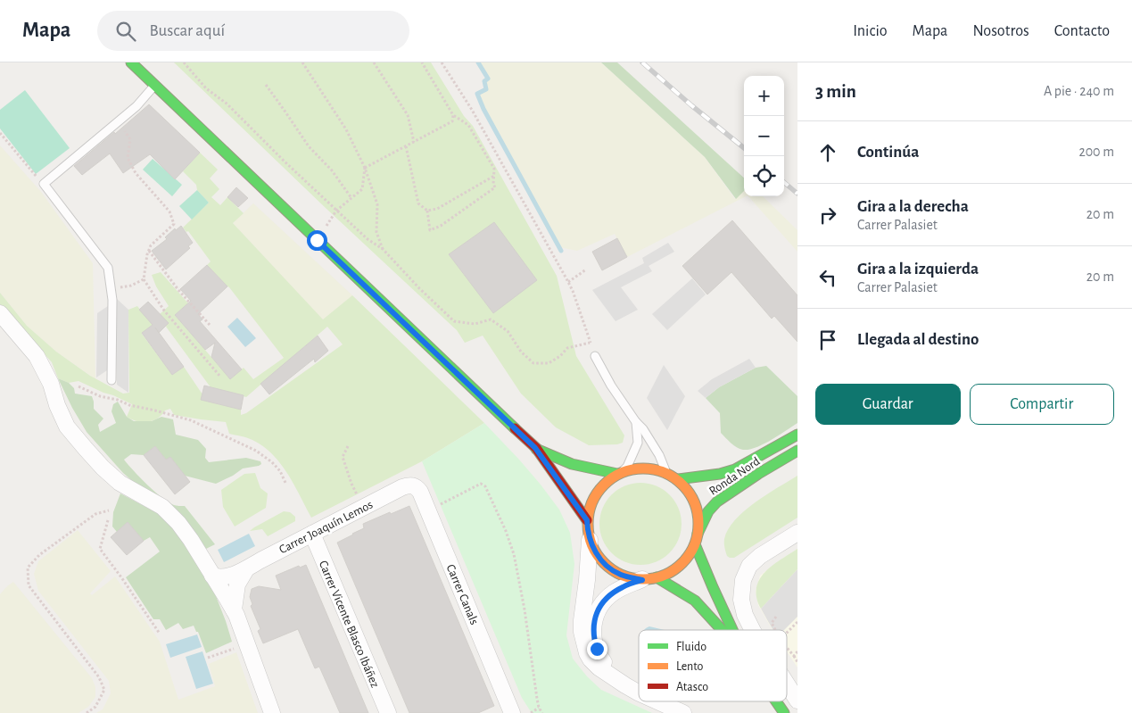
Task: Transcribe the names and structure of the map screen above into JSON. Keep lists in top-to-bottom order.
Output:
{
  "streets": {
    "main road": ["Ronda Nord"],
    "street": ["Carrer Joaquín Lemos", "Carrer Canals", "Carrer Vicente Blasco Ibáñez"]
  },
  "crossings": [
    ["Carrer Joaquín Lemos", "Carrer Canals"],
    ["Carrer Joaquín Lemos", "Carrer Vicente Blasco Ibáñez"]
  ],
  "legend": ["Fluido", "Lento", "Atasco"],
  "page": {
    "header": "Mapa",
    "search": "Buscar aquí",
    "nav": [
      "Inicio",
      "Mapa",
      "Nosotros",
      "Contacto"
    ],
    "heading": ["3 min", "A pie · 240 m"],
    "map_buttons": ["+", "−"],
    "list": [
      ["Continúa", "200 m"],
      ["Gira a la derecha", "Carrer Palasiet", "20 m"],
      ["Gira a la izquierda", "Carrer Palasiet", "20 m"],
      "Llegada al destino"
    ],
    "buttons": ["Guardar", "Compartir"]
  }
}
